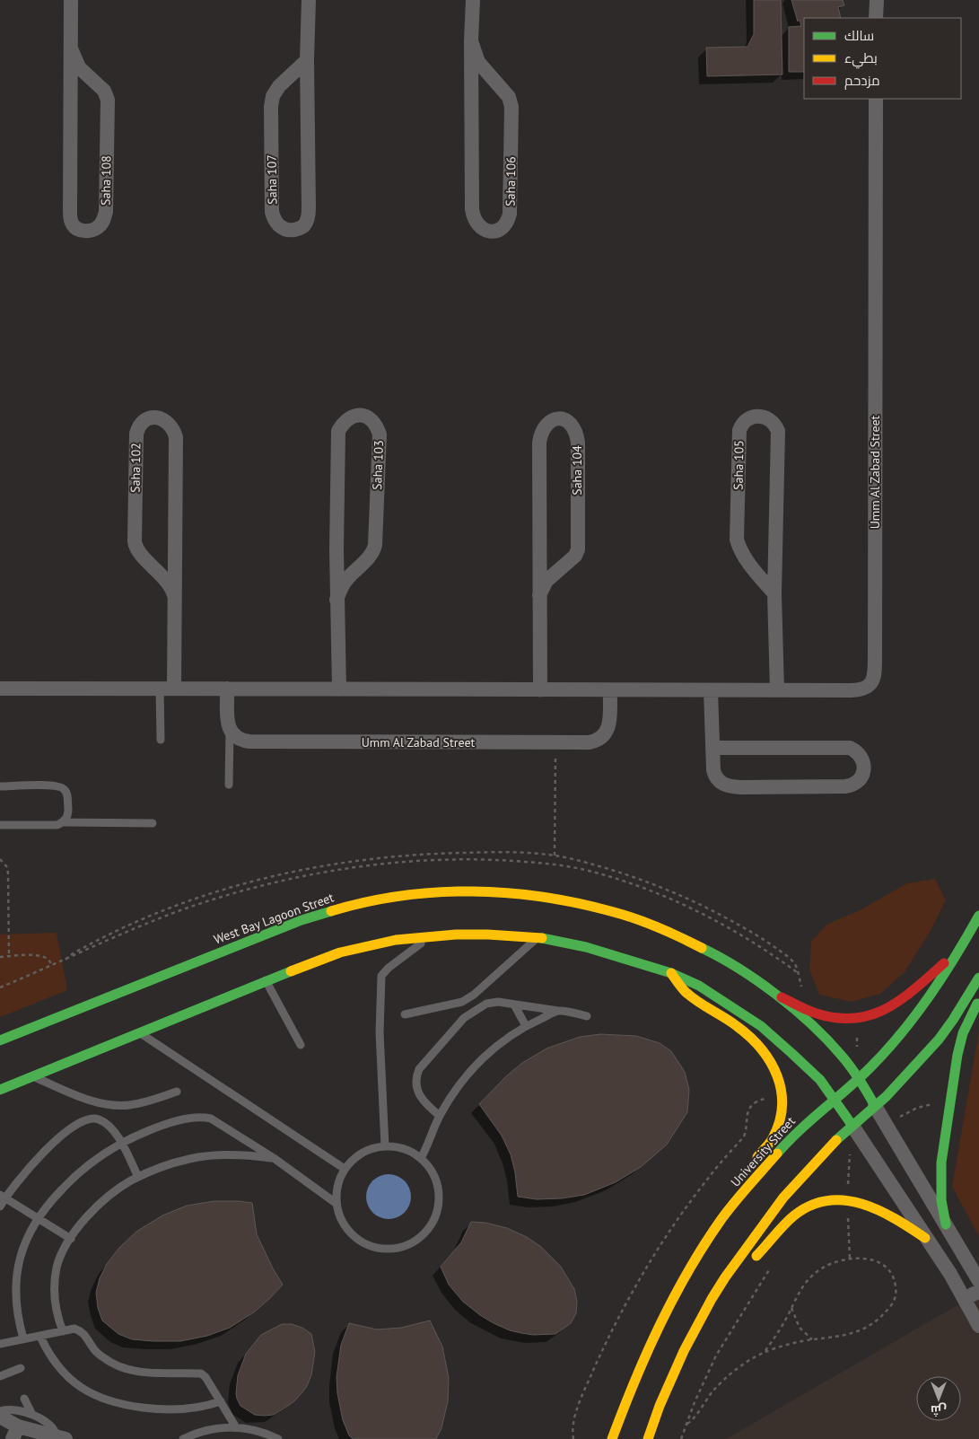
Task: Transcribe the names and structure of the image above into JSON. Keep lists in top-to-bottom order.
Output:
{
  "streets": {
    "main road": ["West Bay Lagoon Street", "University Street"],
    "street": [
      "Saha 107",
      "Saha 108",
      "Saha 106",
      "Saha 103",
      "Saha 105",
      "Saha 102",
      "Saha 104",
      "Umm Al Zabad Street"
    ]
  },
  "crossings": [
    ["Saha 103", "Umm Al Zabad Street"],
    ["Saha 105", "Umm Al Zabad Street"],
    ["Saha 102", "Umm Al Zabad Street"],
    ["Saha 104", "Umm Al Zabad Street"],
    ["West Bay Lagoon Street", "University Street"]
  ],
  "legend": ["سالك", "بطيء", "مزدحم"],
  "north": "bottom"
}
